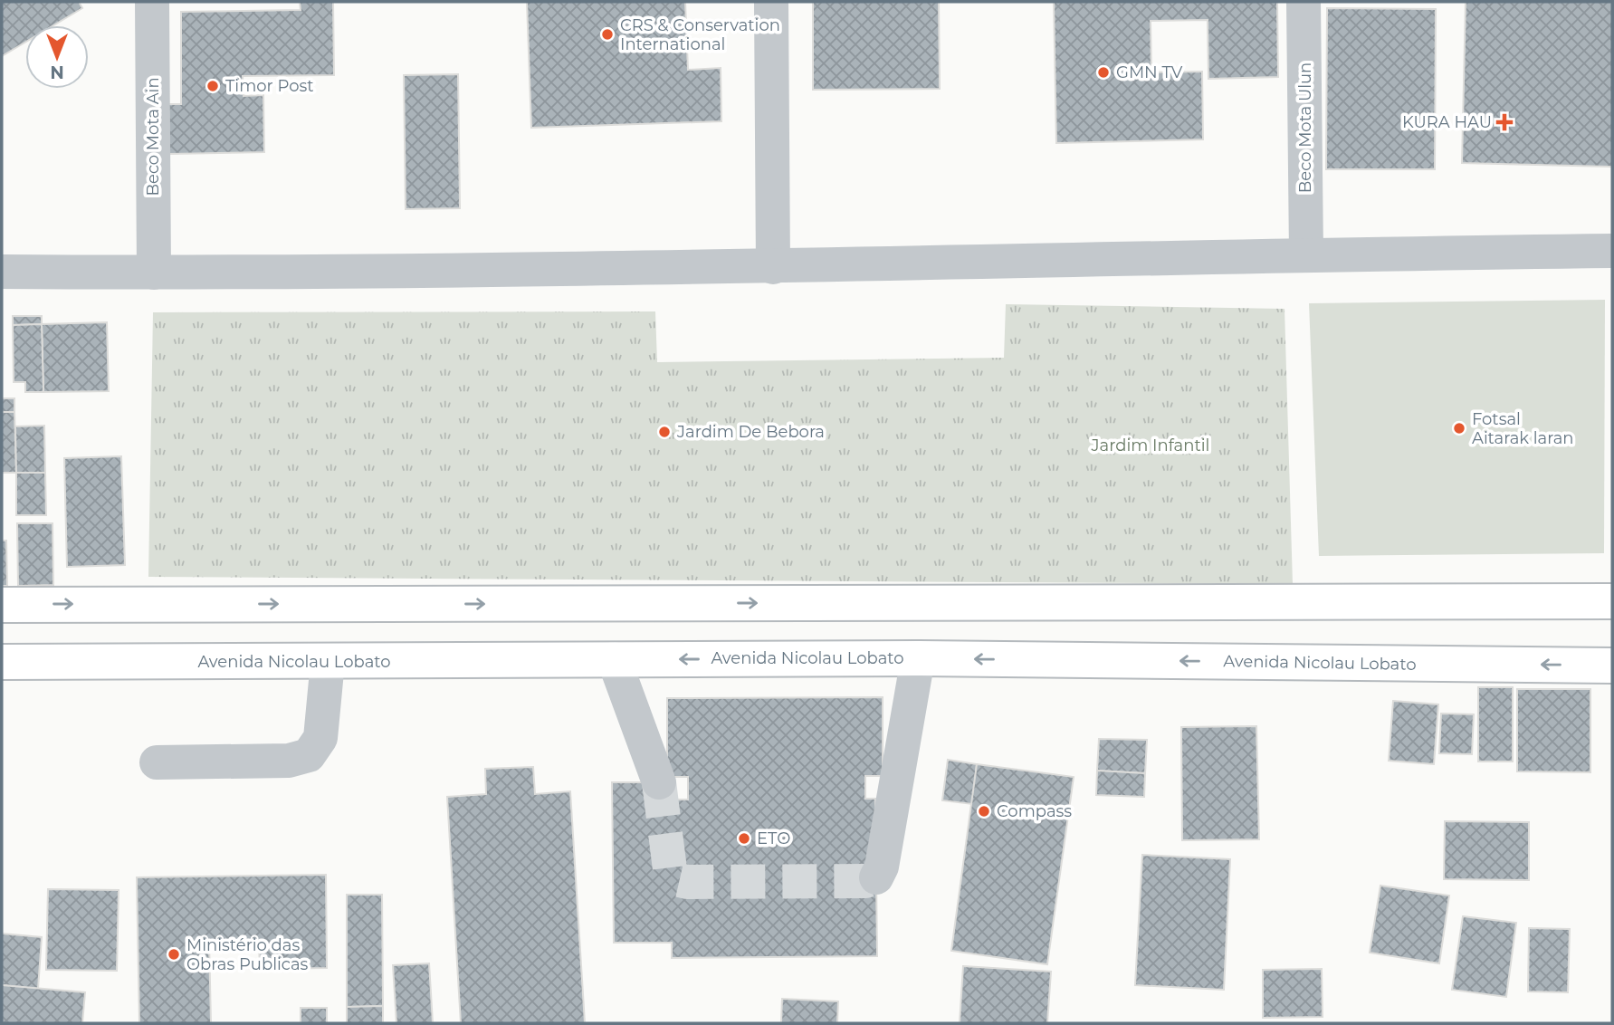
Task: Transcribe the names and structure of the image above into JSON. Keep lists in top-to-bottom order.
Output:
{
  "streets": {
    "main road": ["Avenida Nicolau Lobato"],
    "street": ["Beco Mota Ulun", "Beco Mota Ain"]
  },
  "parks": ["Jardim Infantil"],
  "places": {
    "other": [
      "CRS & Conservation International",
      "GMN TV",
      "Timor Post",
      "Fotsal Aitarak laran",
      "Jardim De Bebora",
      "Compass",
      "ETO",
      "Ministério das Obras Publicas"
    ],
    "health": ["KURA HAU"]
  },
  "north": "bottom"
}
